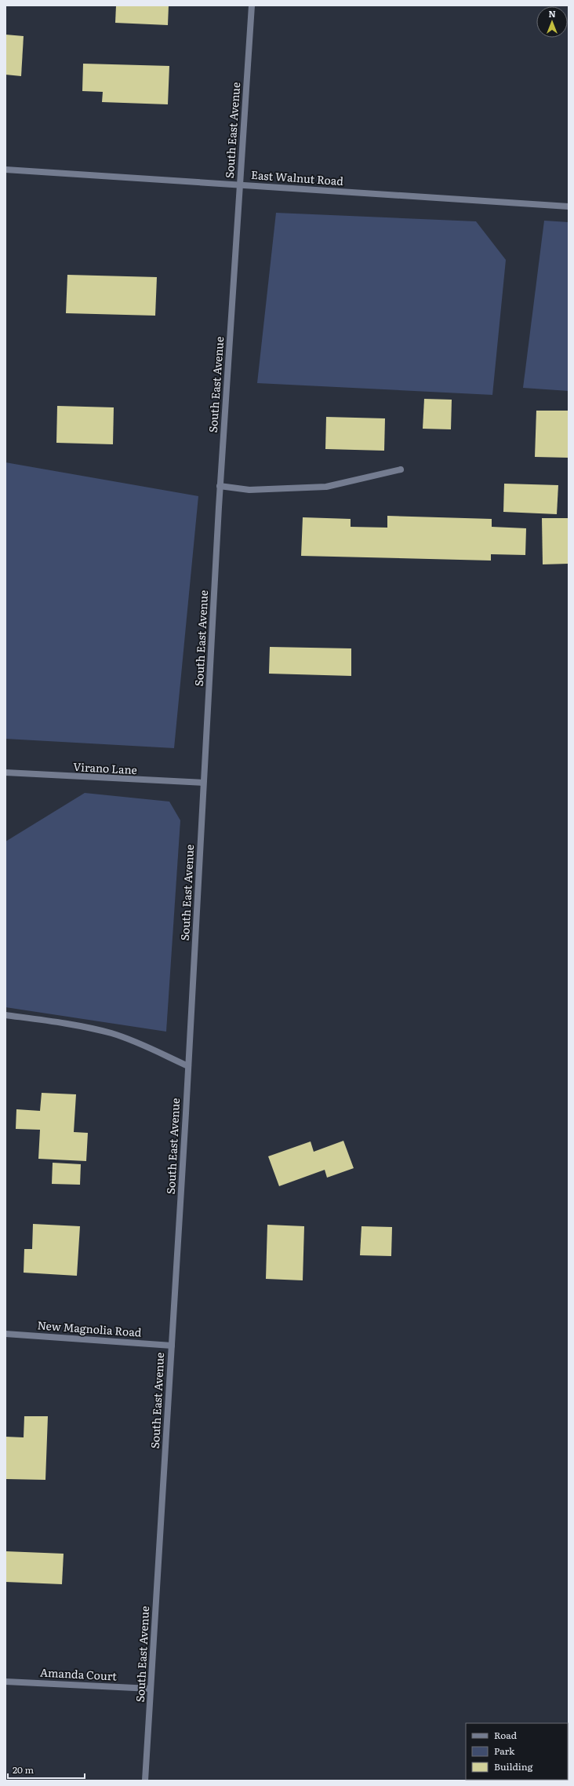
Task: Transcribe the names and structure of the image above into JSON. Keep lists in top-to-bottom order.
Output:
{
  "streets": {
    "street": [
      "South East Avenue",
      "East Walnut Road",
      "Virano Lane",
      "New Magnolia Road",
      "Amanda Court"
    ]
  },
  "crossings": [
    ["South East Avenue", "East Walnut Road"],
    ["South East Avenue", "Virano Lane"],
    ["South East Avenue", "New Magnolia Road"],
    ["South East Avenue", "Amanda Court"]
  ],
  "legend": ["Road", "Park", "Building"],
  "scale_bar": "20 m",
  "north": "top"
}
